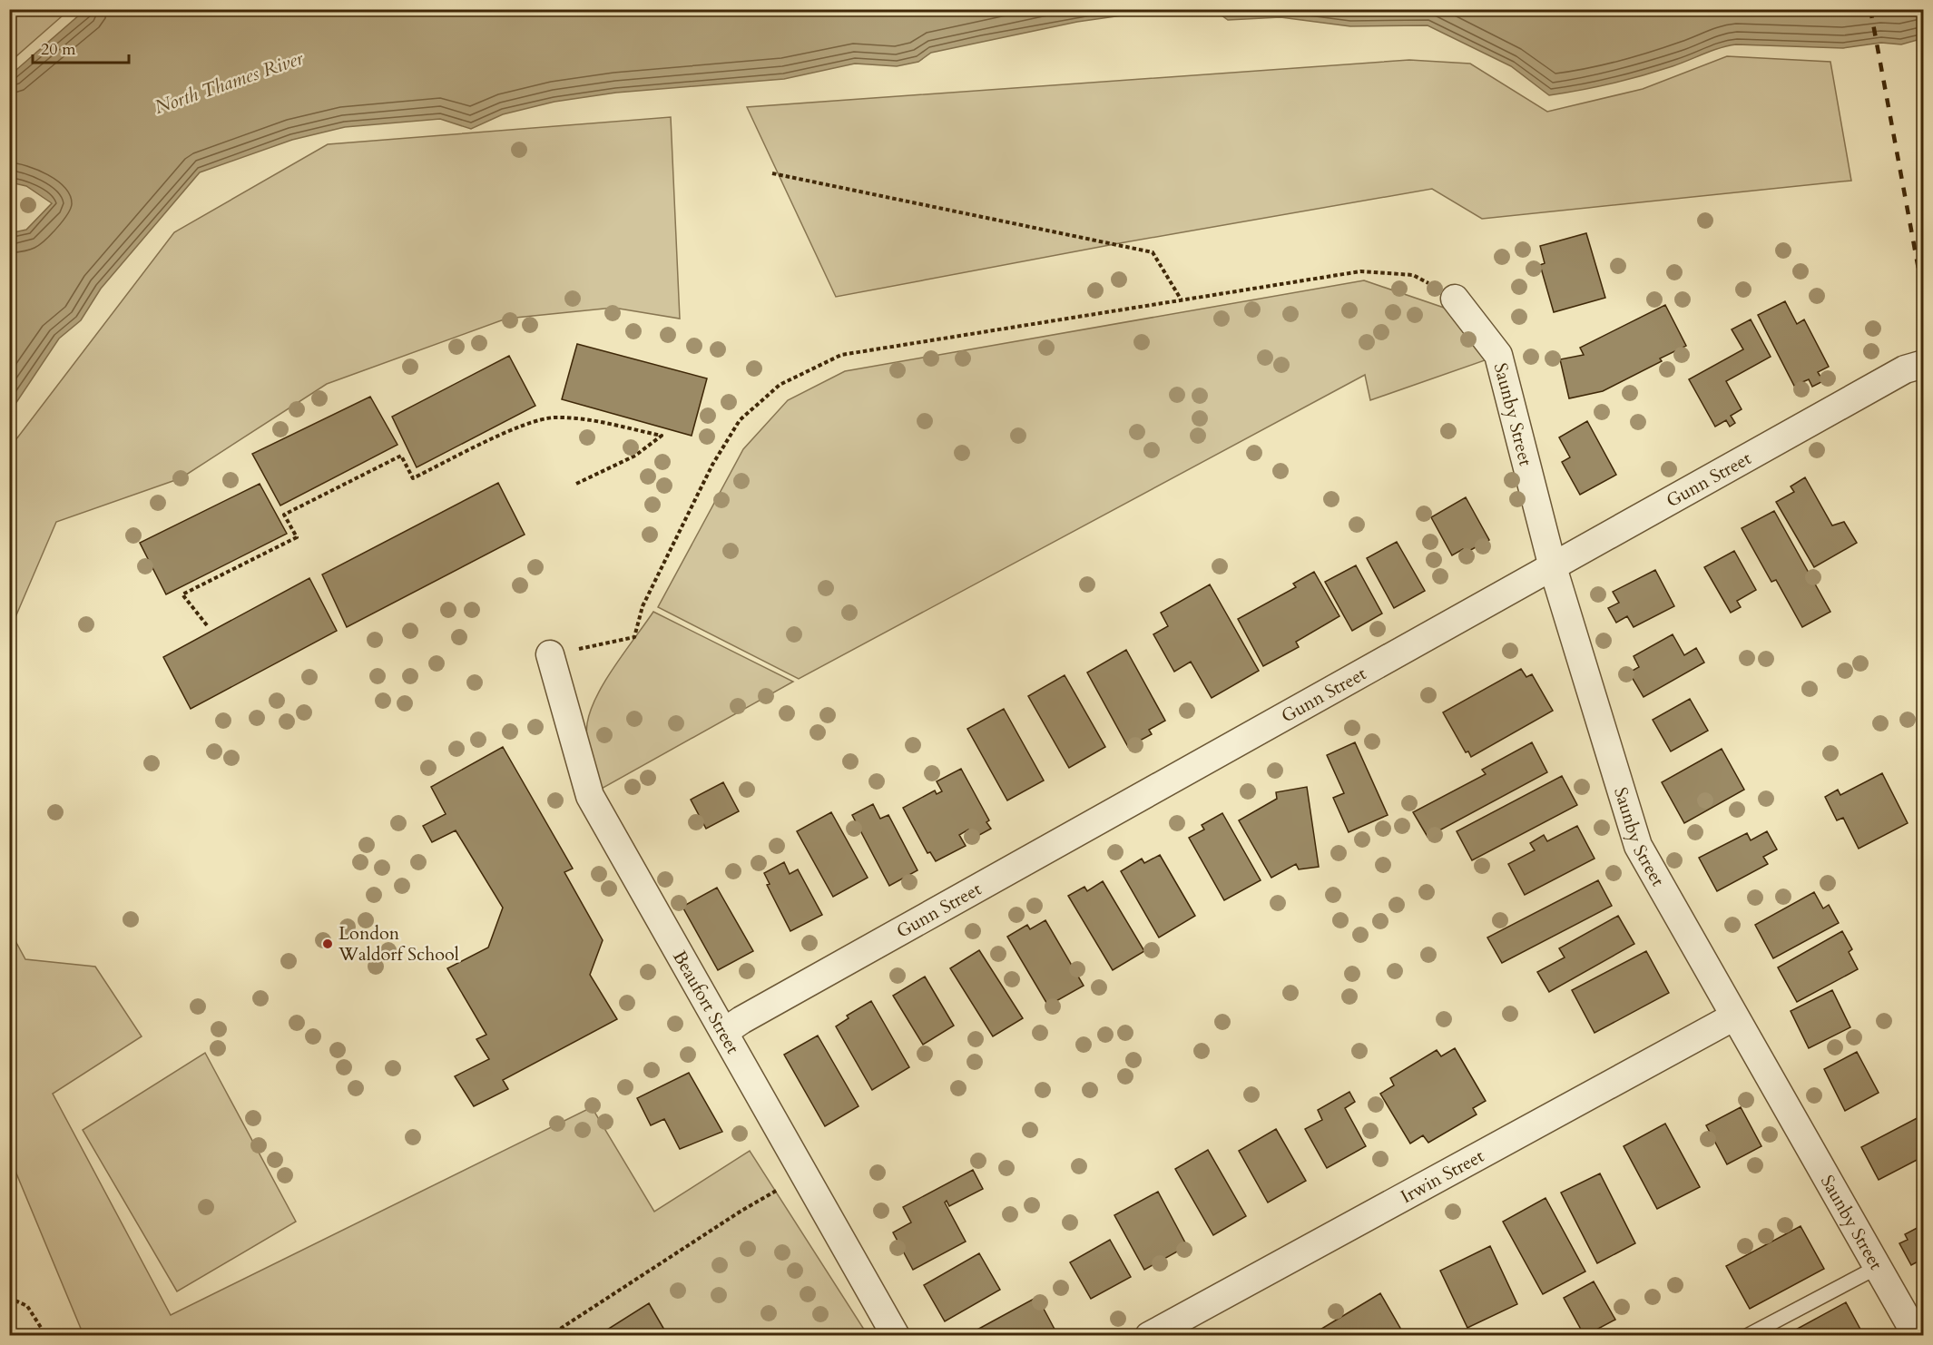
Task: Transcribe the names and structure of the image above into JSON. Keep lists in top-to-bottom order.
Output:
{
  "streets": {
    "street": [
      "Saunby Street",
      "Gunn Street",
      "Beaufort Street",
      "Irwin Street"
    ]
  },
  "crossings": [
    ["Saunby Street", "Gunn Street"],
    ["Saunby Street", "Irwin Street"],
    ["Gunn Street", "Beaufort Street"]
  ],
  "water": ["North Thames River"],
  "places": ["London Waldorf School"],
  "scale_bar": "20 m"
}
